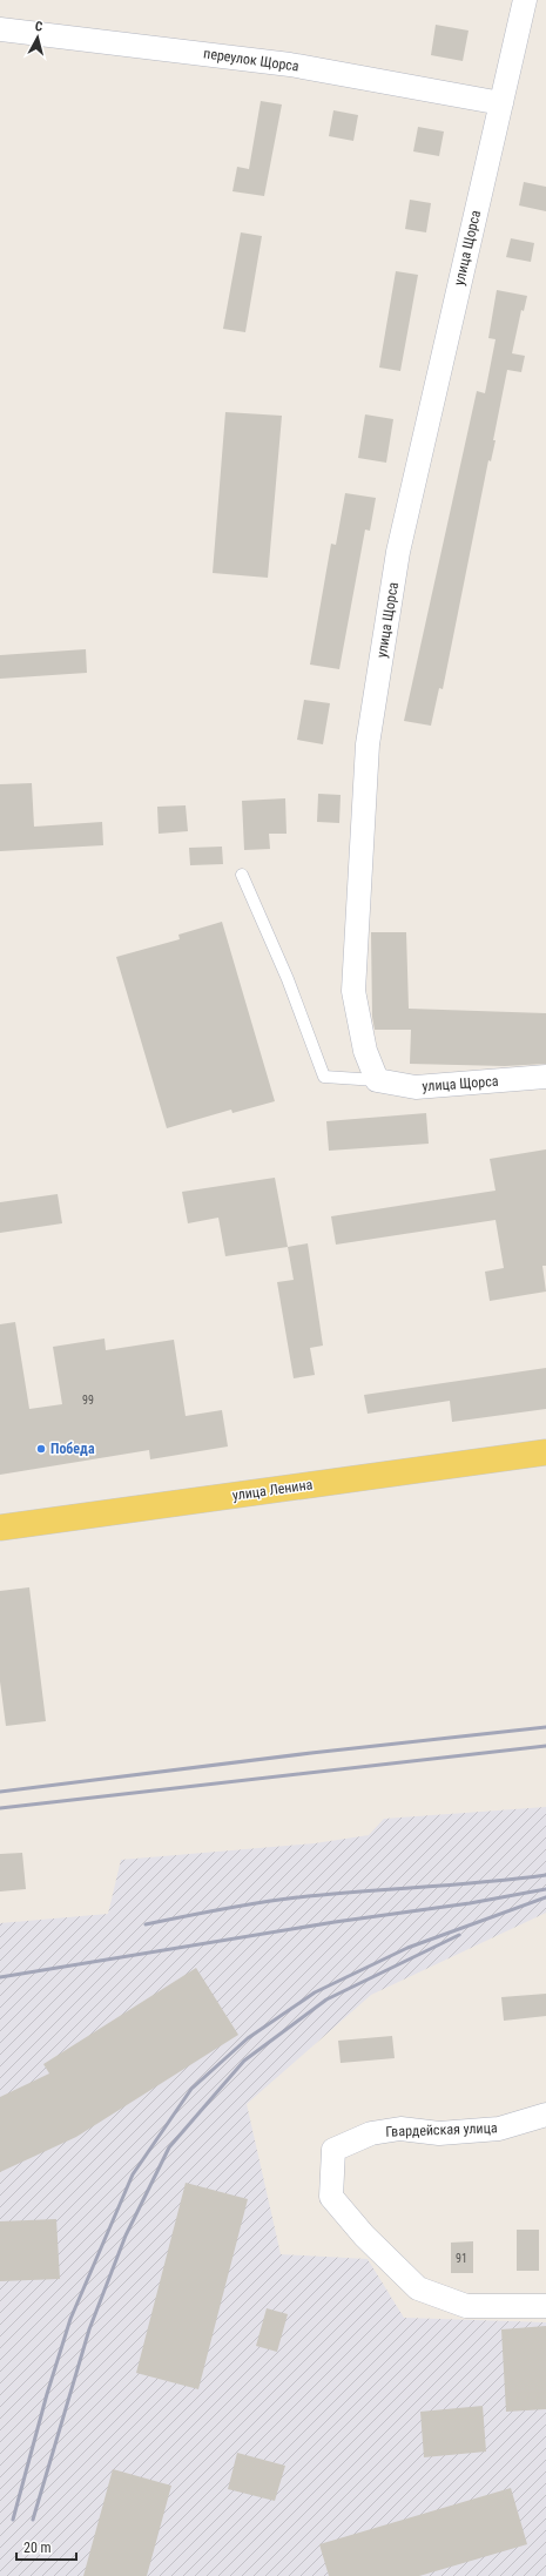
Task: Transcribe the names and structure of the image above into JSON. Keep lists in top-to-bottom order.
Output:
{
  "streets": {
    "main road": ["улица Ленина"],
    "street": ["переулок Щорса", "улица Щорса", "Гвардейская улица"]
  },
  "crossings": [
    ["переулок Щорса", "улица Щорса"]
  ],
  "places": ["Победа"],
  "house_numbers": ["99", "91"],
  "scale_bar": "20 m",
  "north": "top"
}
